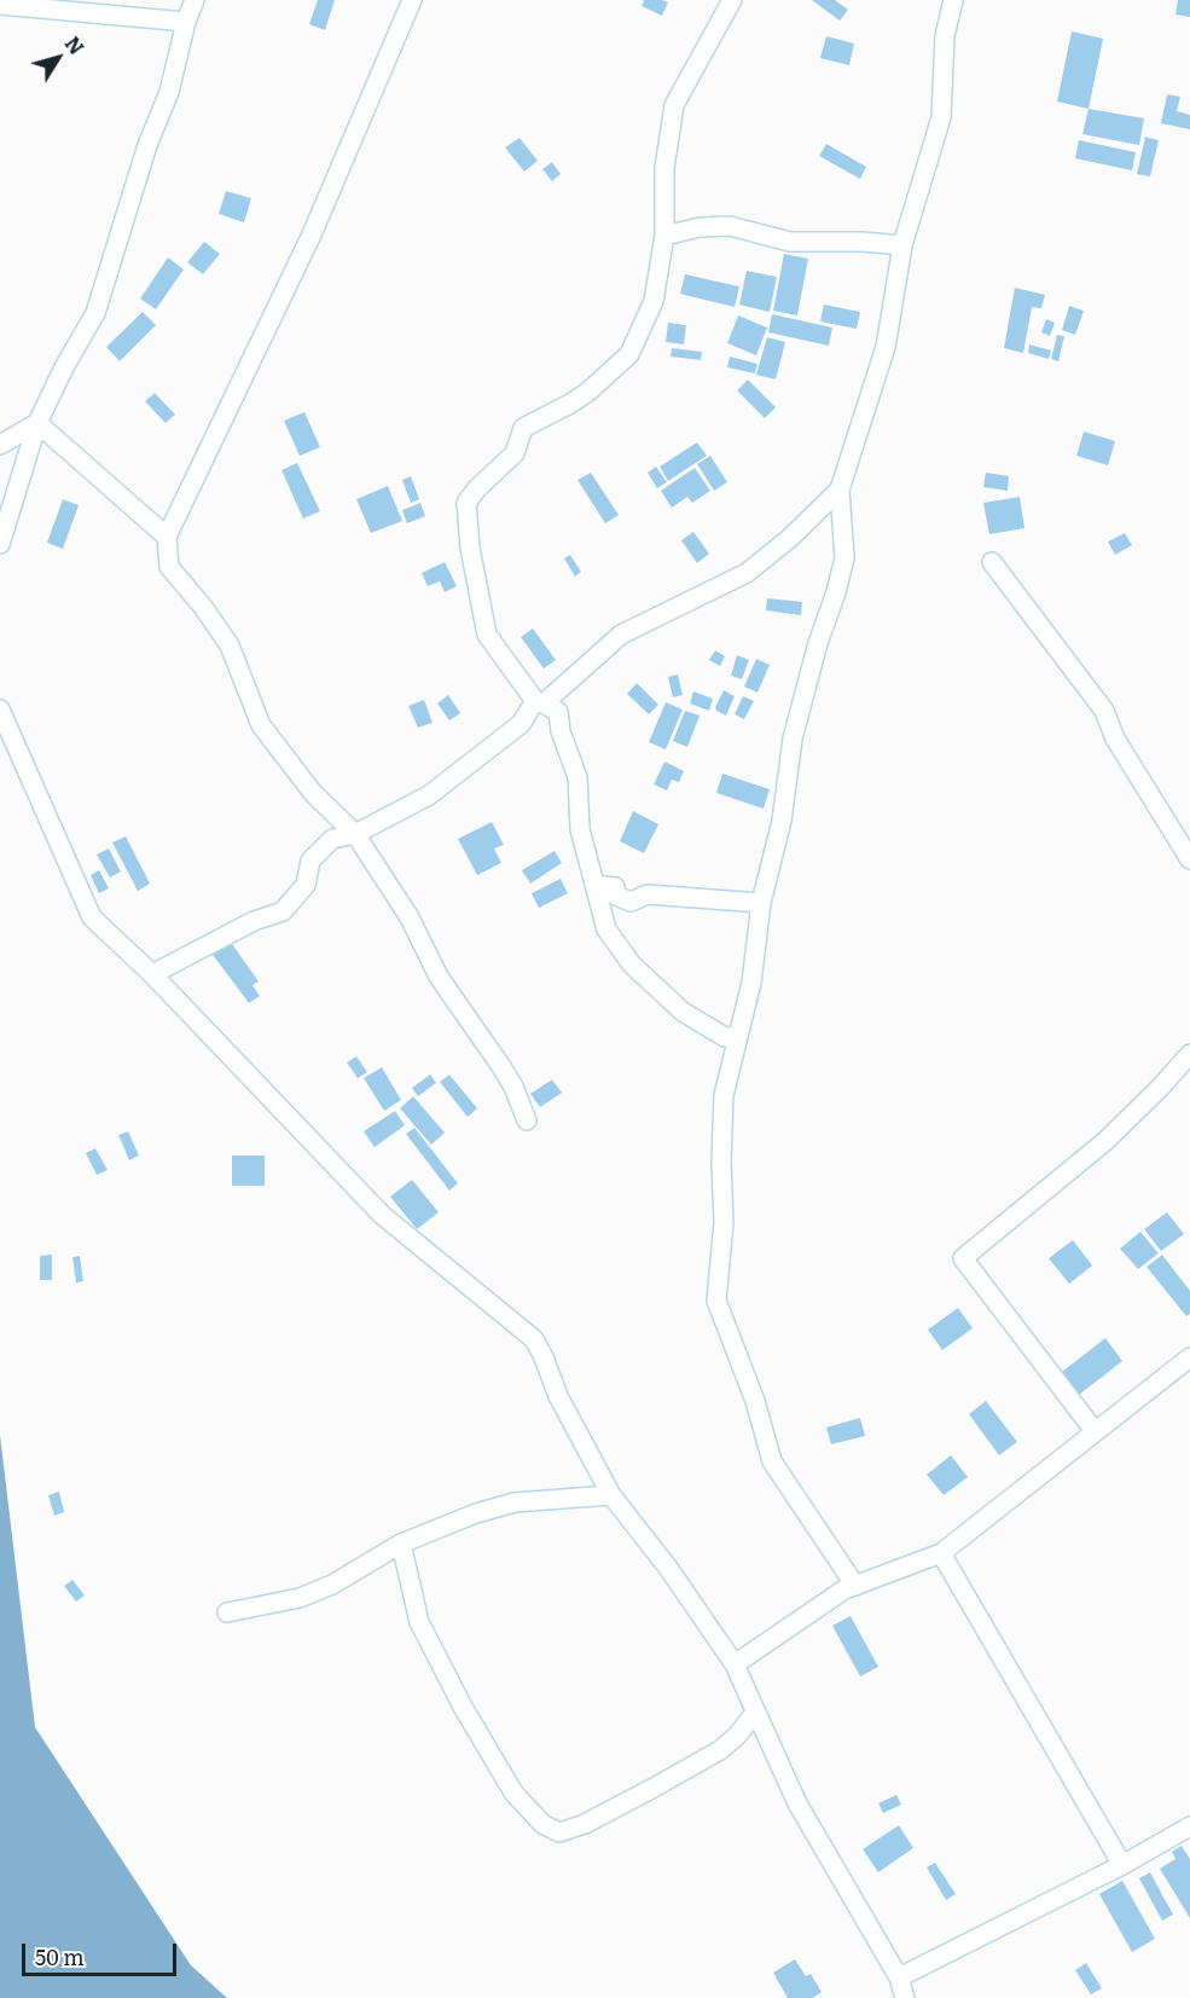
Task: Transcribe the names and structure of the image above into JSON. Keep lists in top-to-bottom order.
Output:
{
  "scale_bar": "50 m",
  "north": "top right"
}
